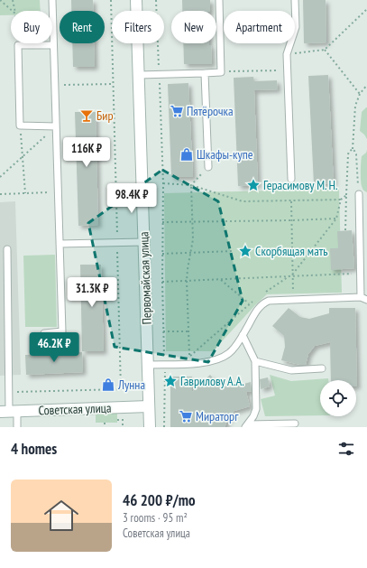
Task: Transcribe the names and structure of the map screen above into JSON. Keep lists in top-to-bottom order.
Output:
{
  "streets": {
    "main road": ["Первомайская улица", "Советская улица"]
  },
  "crossings": [
    ["Первомайская улица", "Советская улица"]
  ],
  "places": {
    "supermarket": ["Пятёрочка", "Мираторг"],
    "bar": ["Бир"],
    "shop": ["Шкафы-купе", "Лунна"],
    "place": ["Герасимову М. Н.", "Скорбящая мать", "Гаврилову А.А."]
  },
  "page": {
    "chip": [
      "Buy",
      "Rent",
      "Filters",
      "New",
      "Apartment"
    ],
    "price": [
      "116K ₽",
      "98.4K ₽",
      "31.3K ₽",
      "46.2K ₽"
    ],
    "heading": "4 homes",
    "list": [
      {
        "name": "46 200 ₽/mo",
        "note": "3 rooms · 95 m² · Советская улица"
      }
    ]
  }
}
